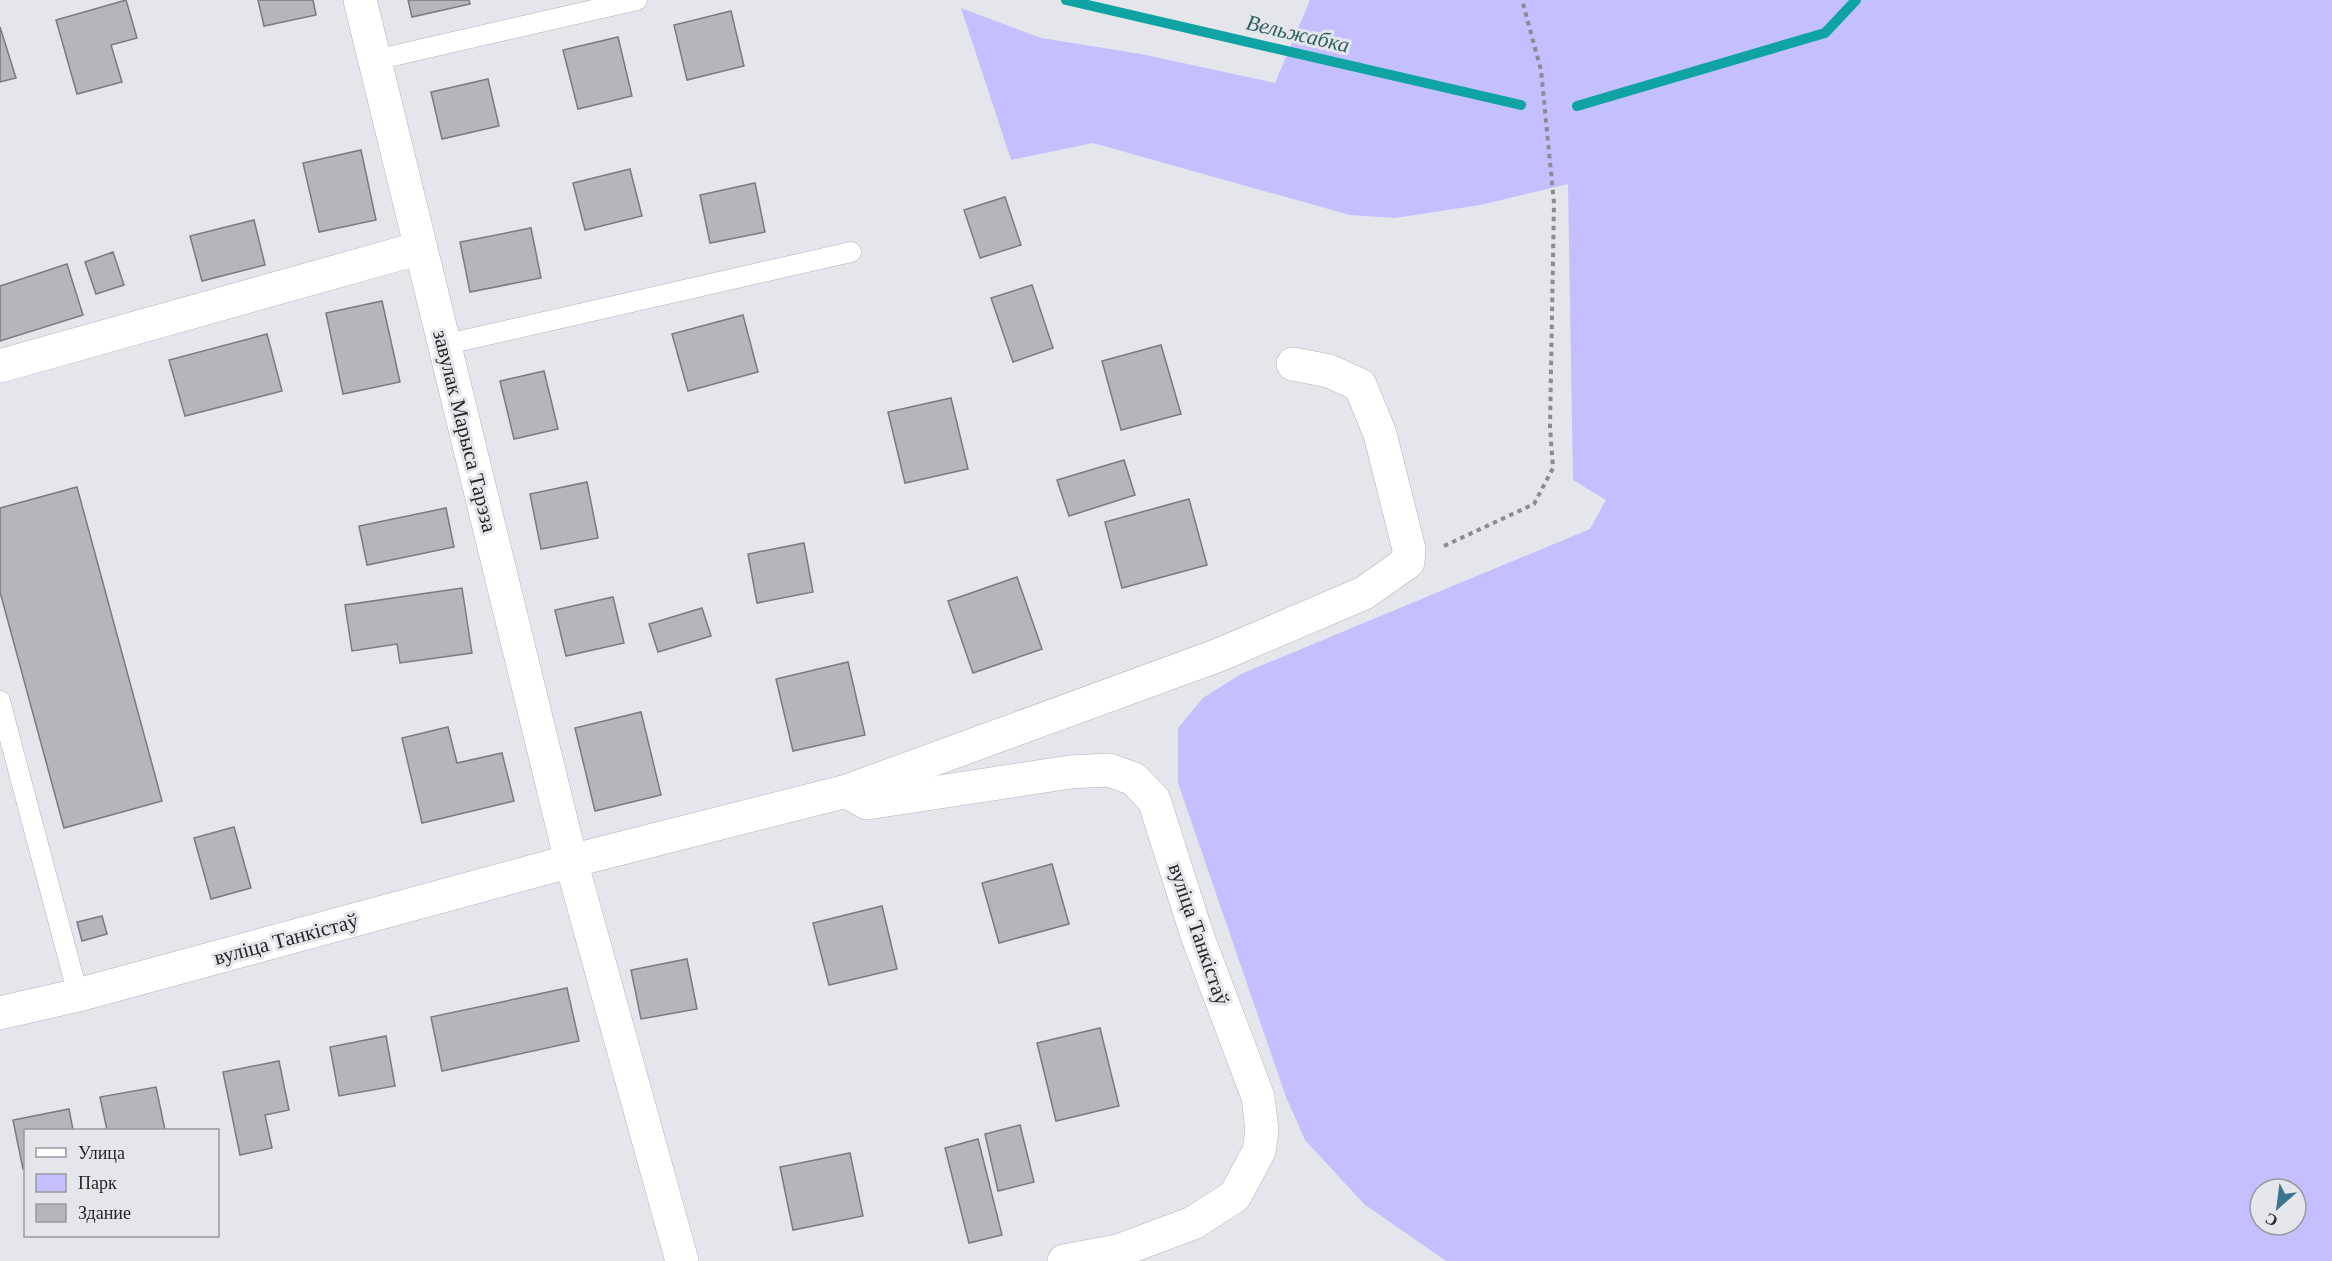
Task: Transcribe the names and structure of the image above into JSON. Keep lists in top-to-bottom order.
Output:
{
  "streets": {
    "street": ["завулак Марыса Тарэза", "вуліца Танкістаў"]
  },
  "crossings": [
    ["завулак Марыса Тарэза", "вуліца Танкістаў"]
  ],
  "water": ["Вельжабка"],
  "legend": ["Улица", "Парк", "Здание"],
  "north": "bottom left"
}
